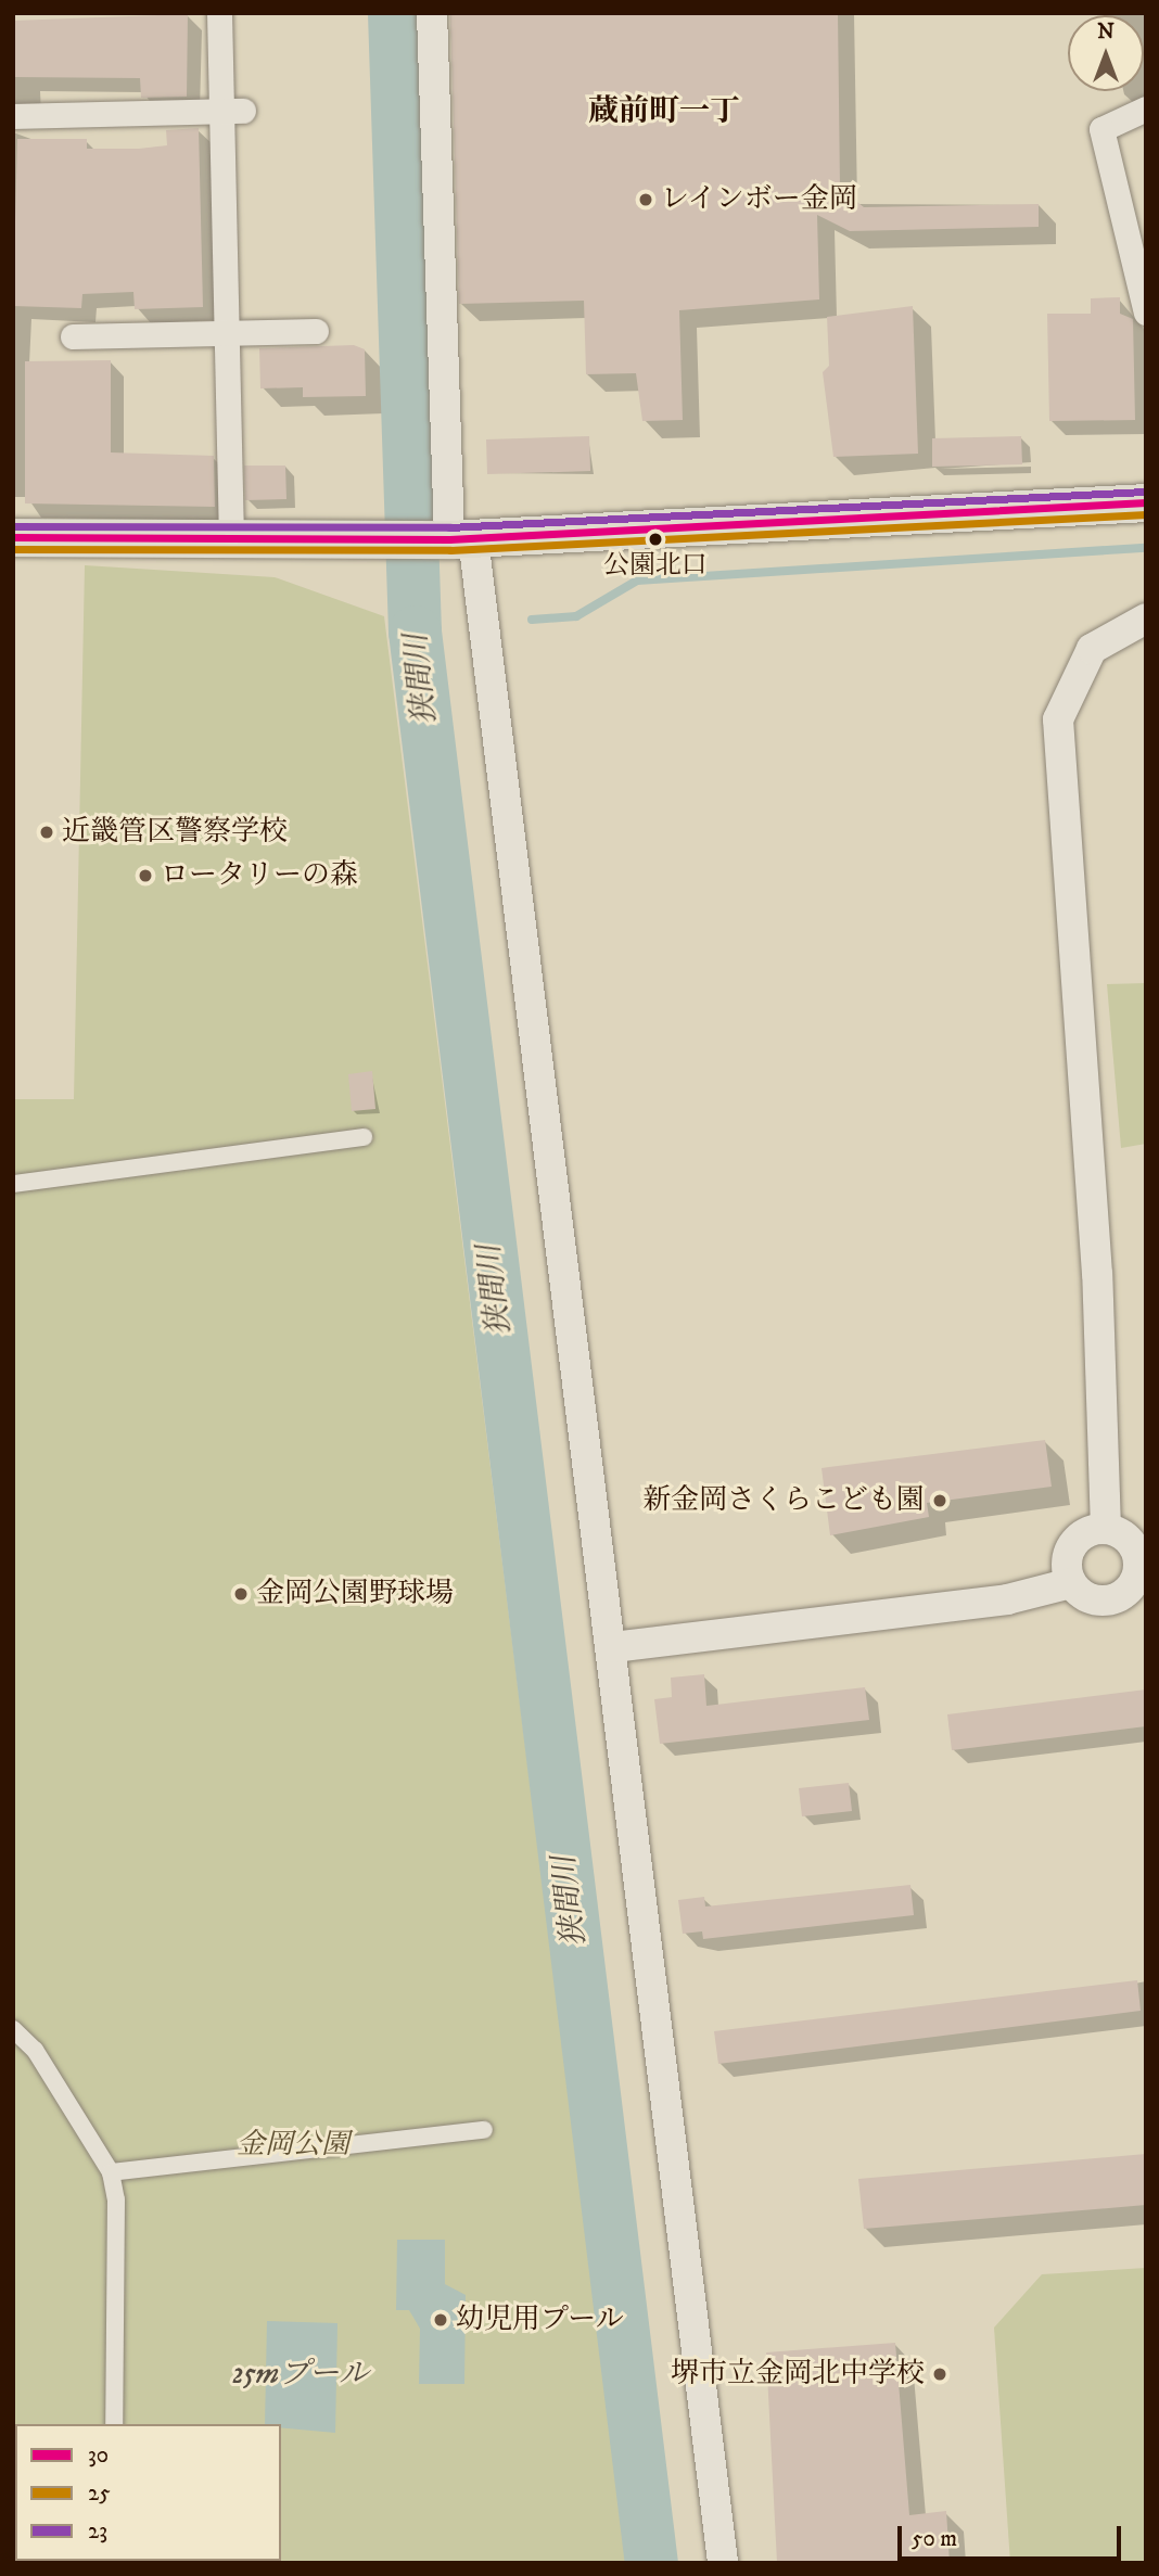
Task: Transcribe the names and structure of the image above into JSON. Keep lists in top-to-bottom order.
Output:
{
  "districts": ["蔵前町一丁"],
  "water": ["狭間川", "25mプール"],
  "parks": ["金岡公園"],
  "places": [
    "レインボー金岡",
    "公園北口",
    "近畿管区警察学校",
    "ロータリーの森",
    "新金岡さくらこども園",
    "金岡公園野球場",
    "幼児用プール",
    "堺市立金岡北中学校"
  ],
  "lines": ["transit line 23", "transit line 30", "transit line 25"],
  "legend": ["30", "25", "23"],
  "scale_bar": "50 m",
  "north": "top"
}
